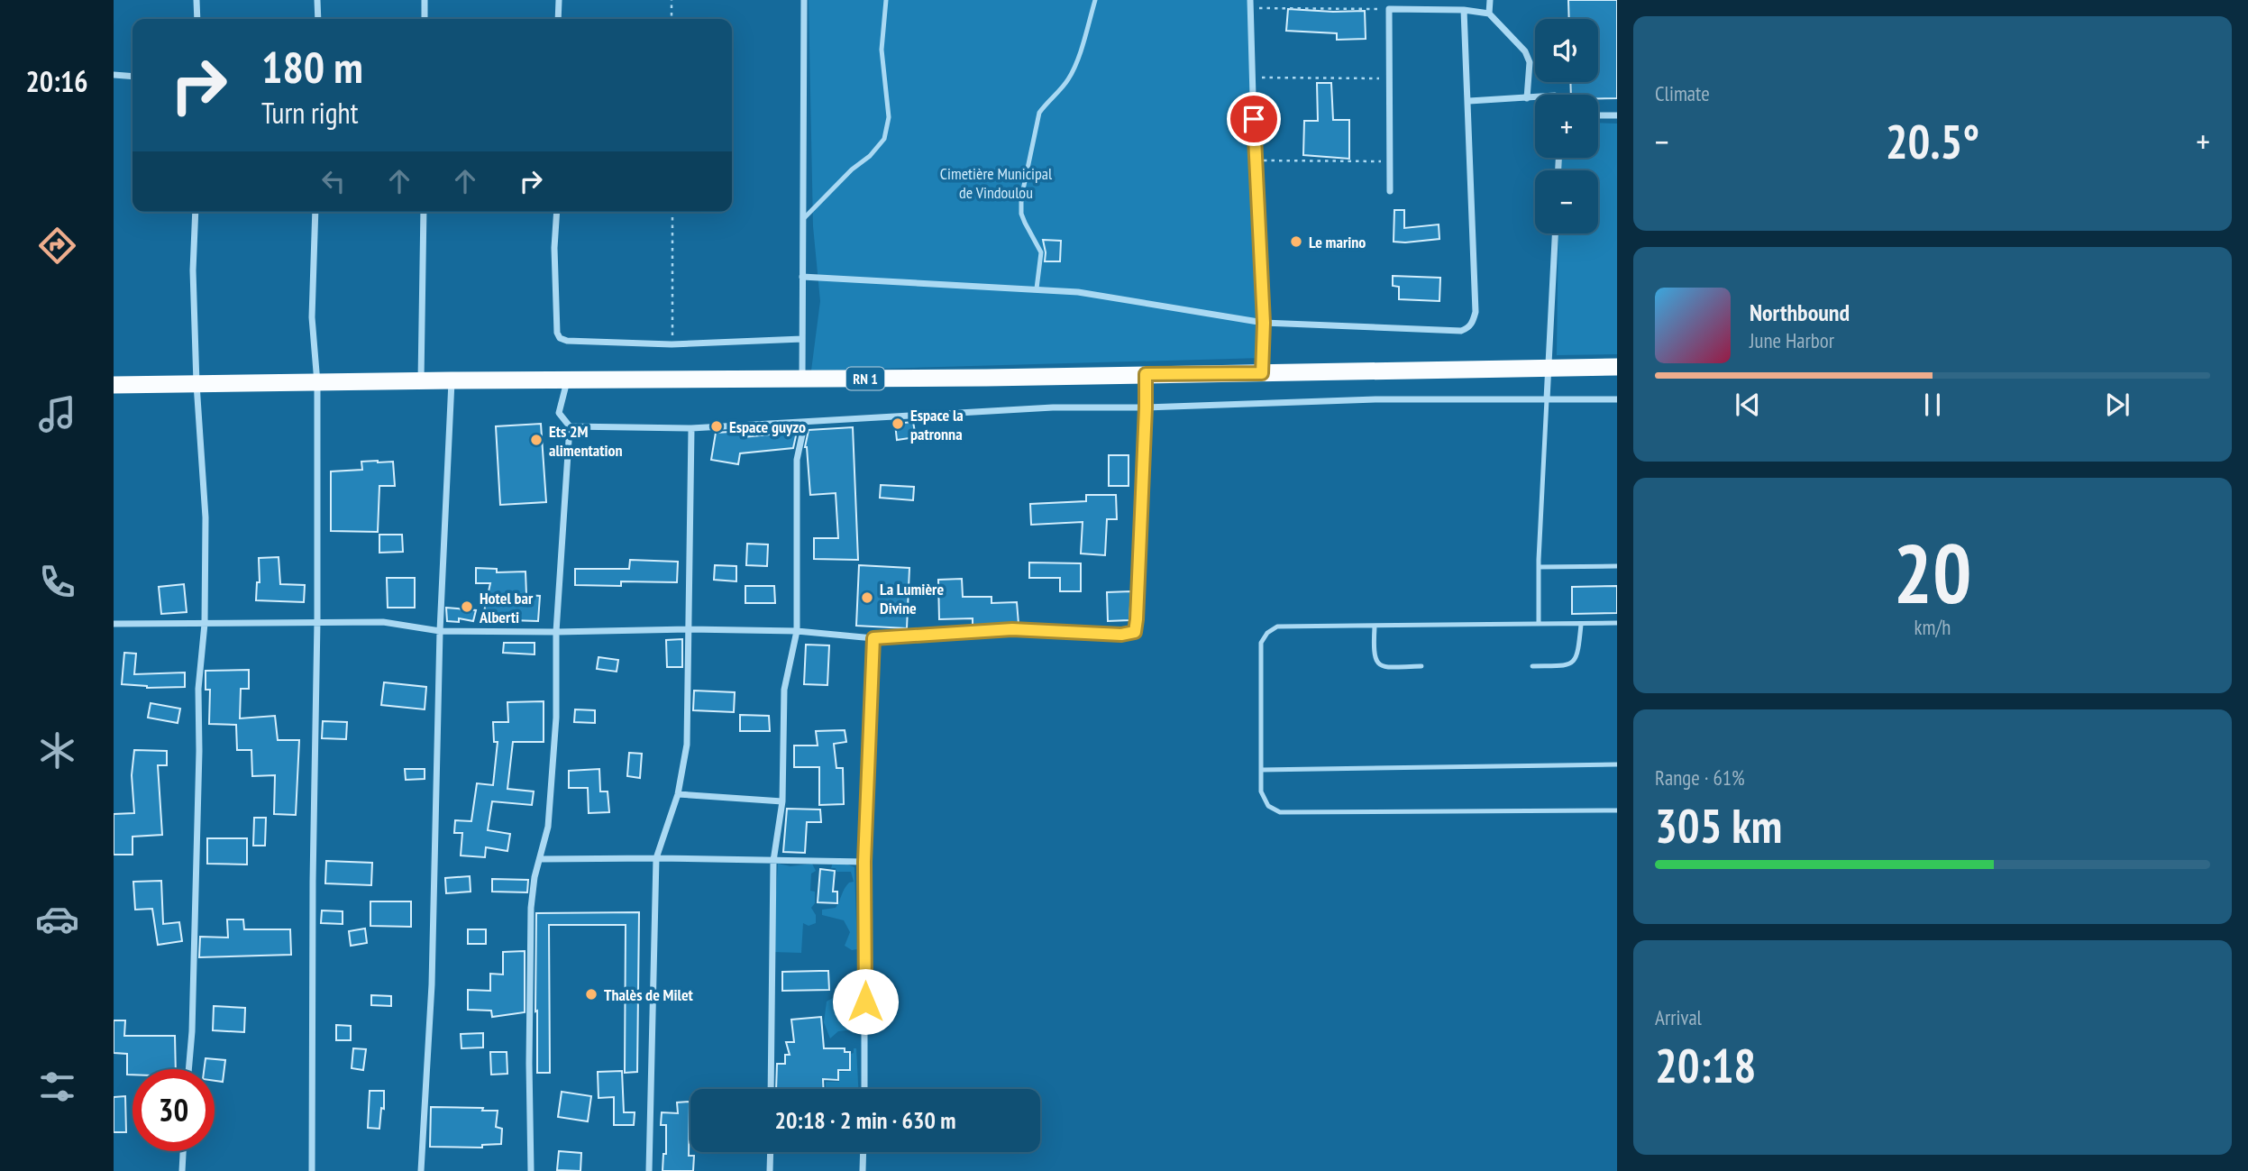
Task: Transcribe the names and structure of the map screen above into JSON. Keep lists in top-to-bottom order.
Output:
{
  "streets": {
    "highway": ["RN 1"]
  },
  "parks": ["Cimetière Municipal de Vindoulou"],
  "places": [
    "Le marino",
    "Espace la patronna",
    "Espace guyzo",
    "Ets 2M alimentation",
    "La Lumière Divine",
    "Hotel bar Alberti",
    "Thalès de Milet"
  ],
  "page": {
    "tabs": "20:16",
    "tile": [
      "Climate",
      ["20", "km/h"],
      ["Range · 61%", "305 km"],
      ["Arrival", "20:18"]
    ],
    "map_buttons": ["+", "−"],
    "turn": ["180 m", "Turn right"],
    "heat": ["−", "20.5°", "+"],
    "song": ["Northbound", "June Harbor"],
    "limit": "30",
    "trip": "20:18 · 2 min · 630 m"
  }
}
